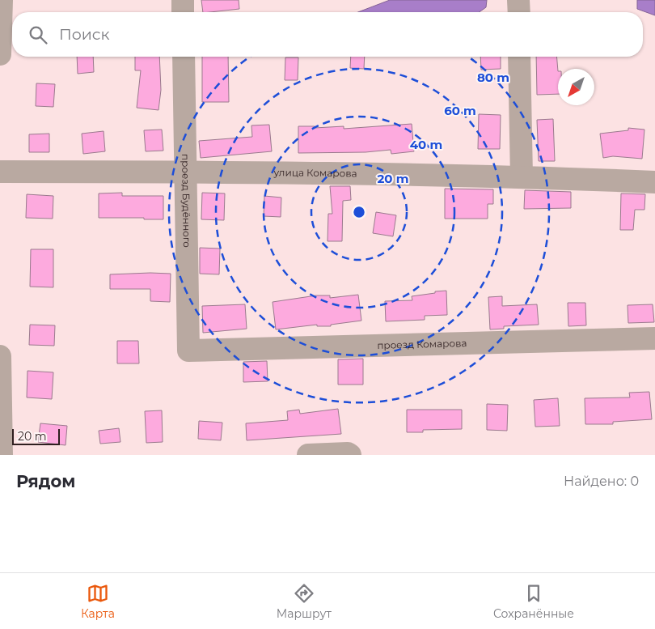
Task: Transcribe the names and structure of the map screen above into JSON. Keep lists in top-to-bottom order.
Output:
{
  "streets": {
    "street": ["улица Комарова", "проезд Будённого", "проезд Комарова"]
  },
  "crossings": [
    ["улица Комарова", "проезд Будённого"],
    ["проезд Будённого", "проезд Комарова"]
  ],
  "scale_bar": "20 m",
  "north": "bottom left",
  "page": {
    "search": "Поиск",
    "scale": "20 m",
    "heading": ["Рядом", "Найдено: 0"],
    "nav": ["Карта", "Маршрут", "Сохранённые"]
  },
  "rings": [
    "80 m",
    "60 m",
    "40 m",
    "20 m"
  ]
}
